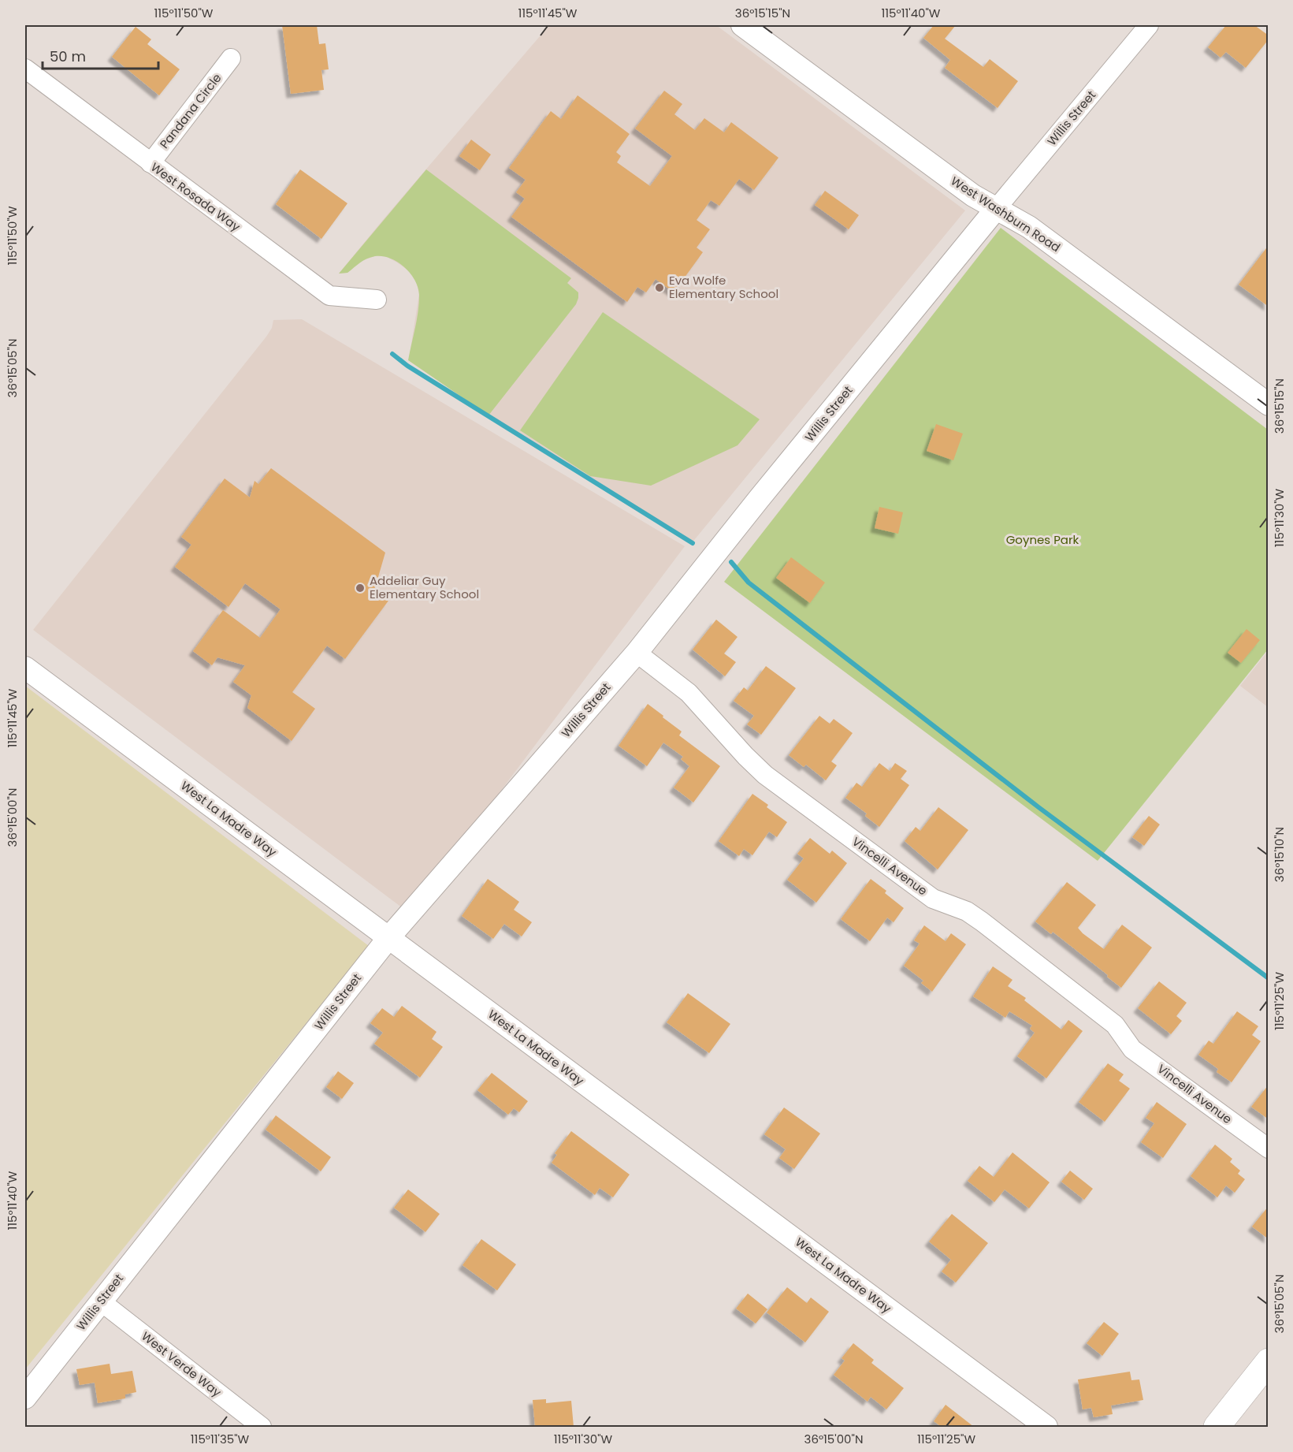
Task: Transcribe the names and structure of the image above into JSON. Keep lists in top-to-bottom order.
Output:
{
  "streets": {
    "street": [
      "Pandana Circle",
      "Willis Street",
      "West Rosada Way",
      "West Washburn Road",
      "West La Madre Way",
      "Vincelli Avenue",
      "West Verde Way"
    ]
  },
  "crossings": [
    ["Pandana Circle", "West Rosada Way"],
    ["Willis Street", "West Washburn Road"],
    ["Willis Street", "West La Madre Way"],
    ["Willis Street", "Vincelli Avenue"],
    ["Willis Street", "West Verde Way"]
  ],
  "parks": ["Goynes Park"],
  "places": ["Eva Wolfe Elementary School", "Addeliar Guy Elementary School"],
  "scale_bar": "50 m",
  "coordinates": [
    "115°11'50\"W",
    "115°11'45\"W",
    "36°15'15\"N",
    "115°11'40\"W",
    "36°15'05\"N",
    "115°11'30\"W",
    "36°15'00\"N",
    "36°15'10\"N",
    "115°11'25\"W",
    "115°11'35\"W"
  ]
}
